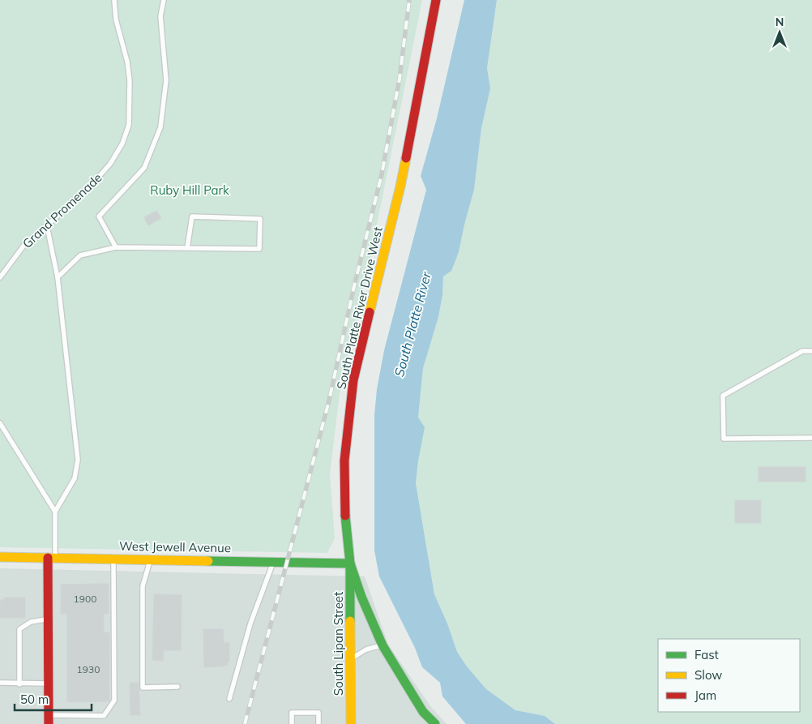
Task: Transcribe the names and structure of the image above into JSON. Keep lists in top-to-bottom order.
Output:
{
  "streets": {
    "street": ["South Platte River Drive West", "West Jewell Avenue", "South Lipan Street"],
    "lane": ["Grand Promenade"]
  },
  "crossings": [
    ["South Platte River Drive West", "West Jewell Avenue"],
    ["South Platte River Drive West", "South Lipan Street"],
    ["West Jewell Avenue", "South Lipan Street"]
  ],
  "water": ["South Platte River"],
  "parks": ["Ruby Hill Park"],
  "house_numbers": ["1900", "1930"],
  "legend": ["Fast", "Slow", "Jam"],
  "scale_bar": "50 m",
  "north": "top"
}
